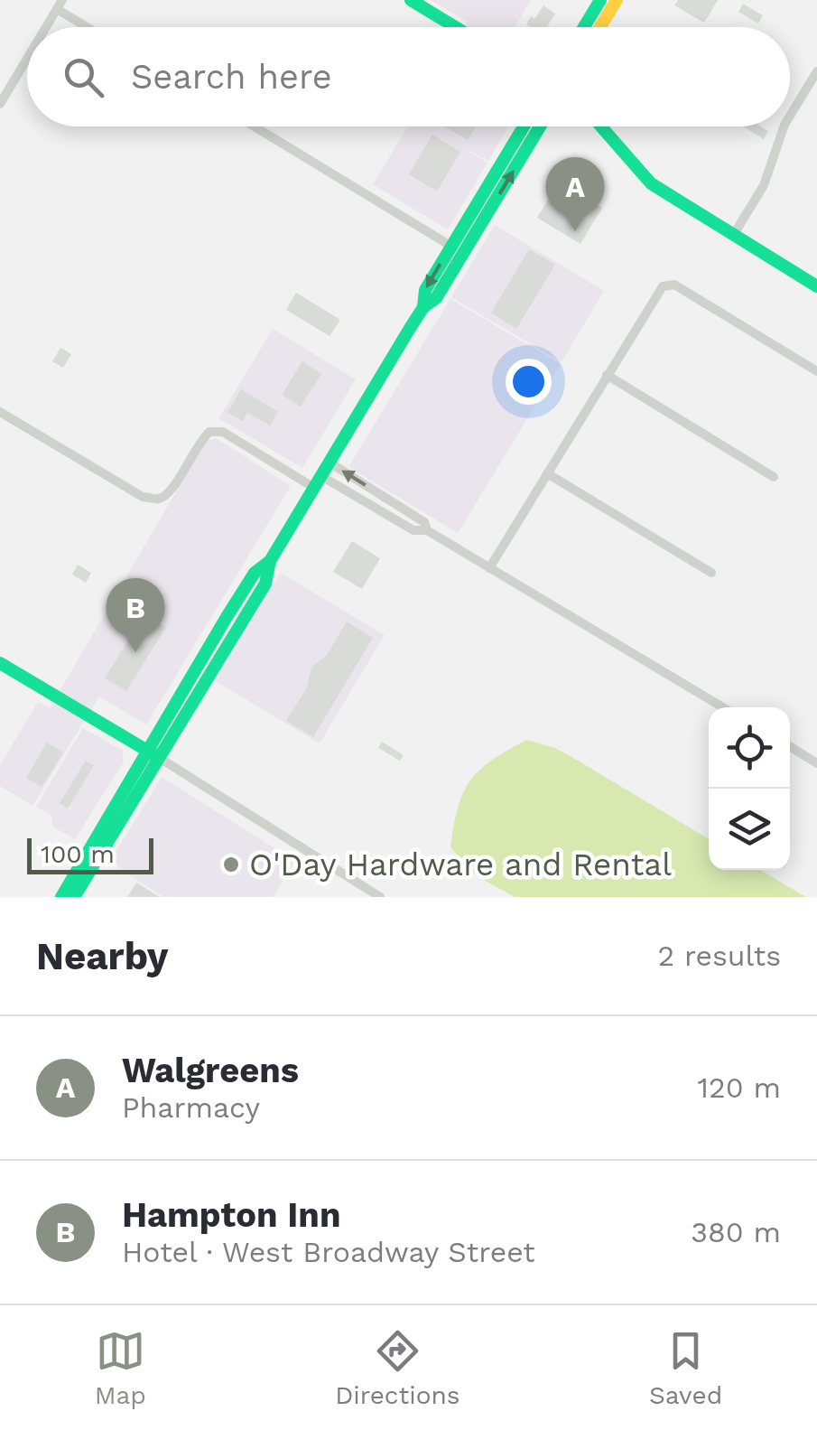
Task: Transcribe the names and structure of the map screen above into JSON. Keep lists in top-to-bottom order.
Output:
{
  "places": ["O'Day Hardware and Rental"],
  "scale_bar": "100 m",
  "page": {
    "search": "Search here",
    "pins": ["A", "B"],
    "scale": "100 m",
    "heading": ["Nearby", "2 results"],
    "list": [
      {
        "mark": "A",
        "name": "Walgreens",
        "note": "Pharmacy",
        "value": "120 m"
      },
      {
        "mark": "B",
        "name": "Hampton Inn",
        "note": "Hotel · West Broadway Street",
        "value": "380 m"
      }
    ],
    "nav": ["Map", "Directions", "Saved"]
  }
}
